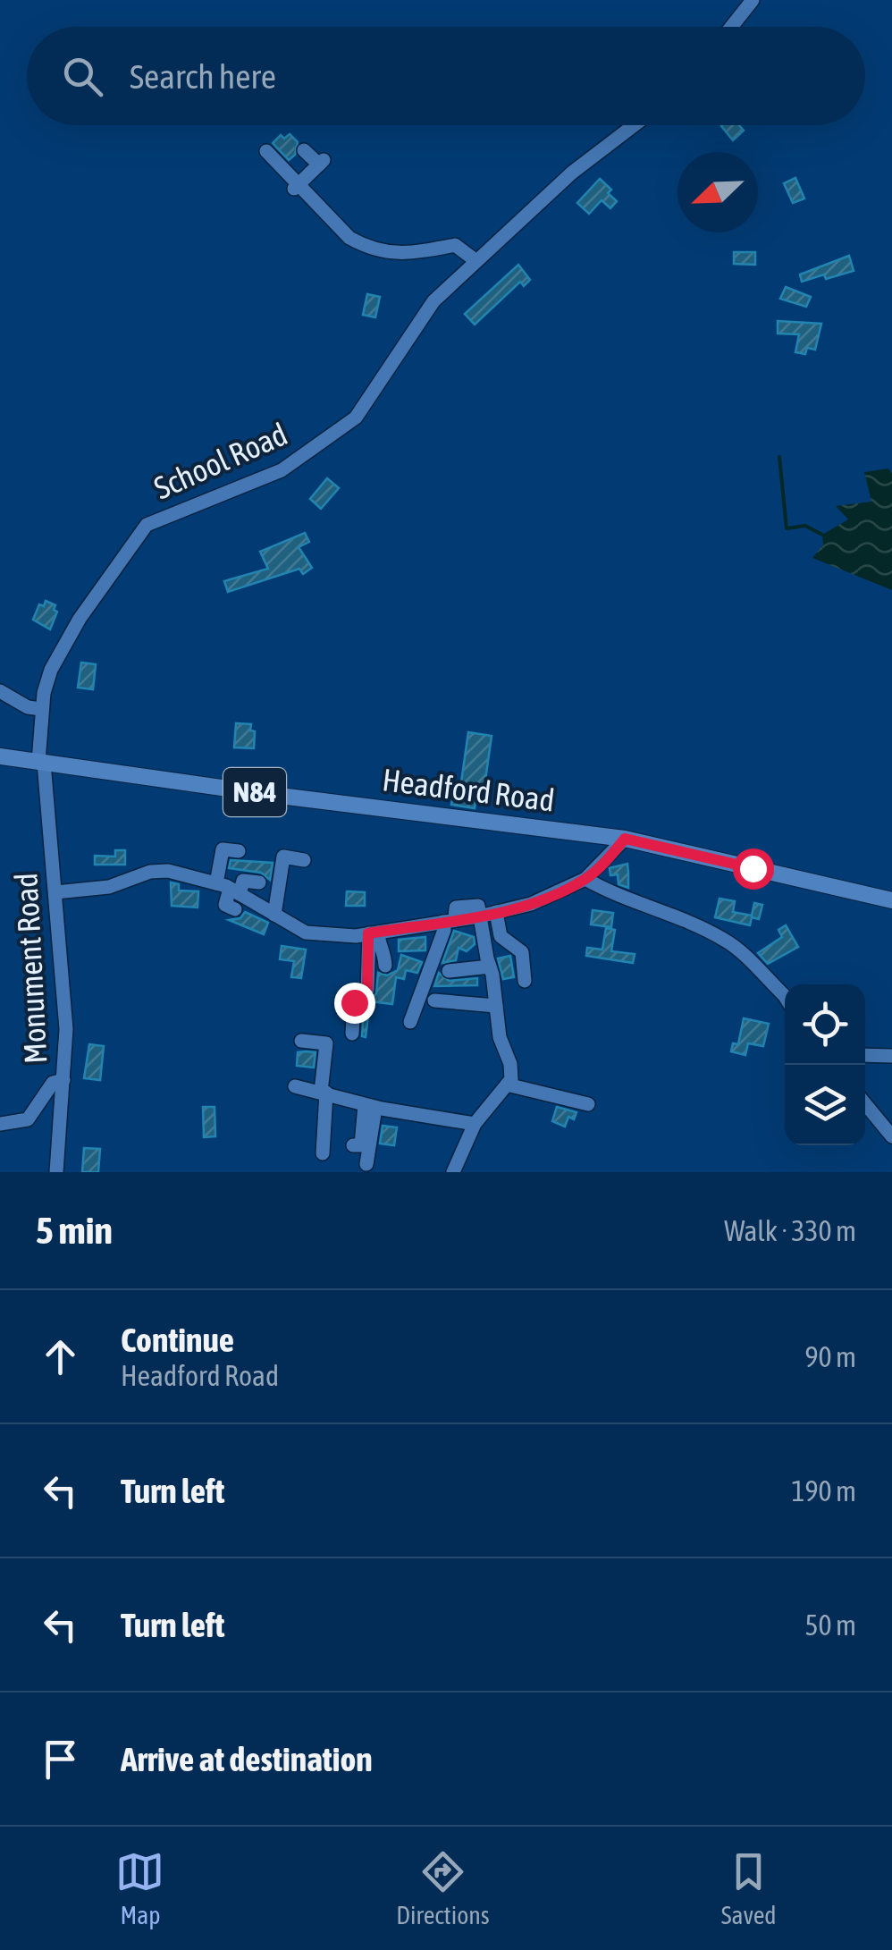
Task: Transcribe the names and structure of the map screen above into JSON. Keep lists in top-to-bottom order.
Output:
{
  "streets": {
    "main road": ["Headford Road", "N84"],
    "street": ["School Road", "Monument Road"]
  },
  "crossings": [
    ["School Road", "Headford Road"],
    ["School Road", "N84"],
    ["School Road", "Monument Road"],
    ["Headford Road", "N84"],
    ["Headford Road", "Monument Road"],
    ["N84", "Monument Road"]
  ],
  "north": "bottom left",
  "page": {
    "search": "Search here",
    "heading": ["5 min", "Walk · 330 m"],
    "list": [
      ["Continue", "Headford Road", "90 m"],
      ["Turn left", "190 m"],
      ["Turn left", "50 m"],
      "Arrive at destination"
    ],
    "nav": ["Map", "Directions", "Saved"]
  }
}
